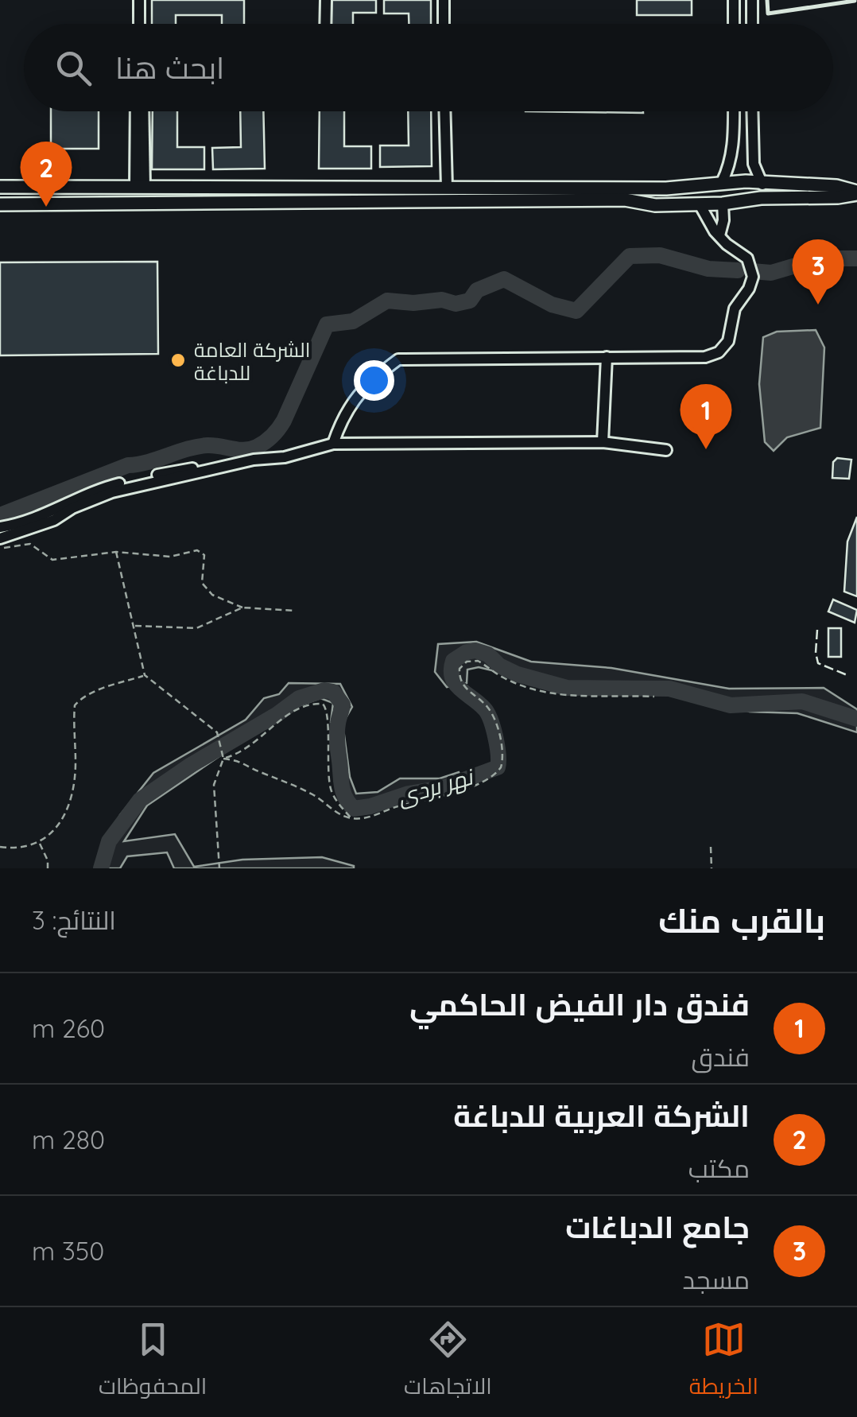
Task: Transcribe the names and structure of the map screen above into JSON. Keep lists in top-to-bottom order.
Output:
{
  "water": ["نهر بردى"],
  "places": ["الشركة العامة للدباغة"],
  "page": {
    "search": "ابحث هنا",
    "pins": ["2", "3", "1"],
    "heading": ["بالقرب منك", "النتائج: 3"],
    "list": [
      {
        "mark": "1",
        "name": "فندق دار الفيض الحاكمي",
        "note": "فندق",
        "value": "260 m"
      },
      {
        "mark": "2",
        "name": "الشركة العربية للدباغة",
        "note": "مكتب",
        "value": "280 m"
      },
      {
        "mark": "3",
        "name": "جامع الدباغات",
        "note": "مسجد",
        "value": "350 m"
      }
    ],
    "nav": ["الخريطة", "الاتجاهات", "المحفوظات"]
  }
}
